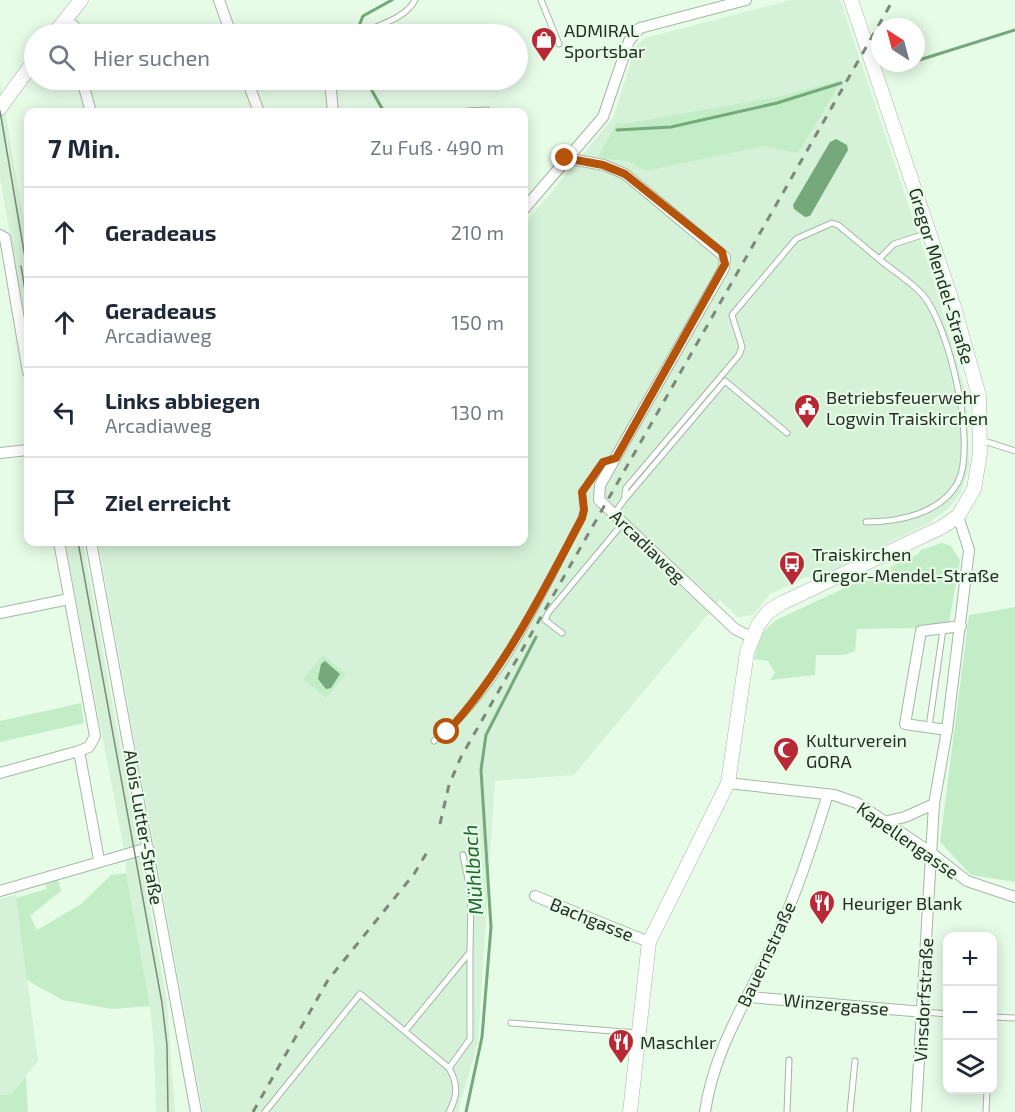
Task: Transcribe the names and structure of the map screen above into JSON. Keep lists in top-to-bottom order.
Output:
{
  "streets": {
    "street": [
      "Gregor Mendel-Straße",
      "Arcadiaweg",
      "Alois Lutter-Straße",
      "Kapellengasse",
      "Bachgasse",
      "Bauernstraße",
      "Vinsdorfstraße",
      "Winzergasse"
    ]
  },
  "crossings": [
    ["Kapellengasse", "Bauernstraße"],
    ["Kapellengasse", "Vinsdorfstraße"],
    ["Bauernstraße", "Winzergasse"],
    ["Vinsdorfstraße", "Winzergasse"]
  ],
  "water": ["Mühlbach"],
  "places": {
    "shop": ["ADMIRAL Sportsbar"],
    "public building": ["Betriebsfeuerwehr Logwin Traiskirchen"],
    "bus stop": ["Traiskirchen Gregor-Mendel-Straße"],
    "mosque": ["Kulturverein GORA"],
    "restaurant": ["Heuriger Blank", "Maschler"]
  },
  "north": "top left",
  "page": {
    "search": "Hier suchen",
    "heading": ["7 Min.", "Zu Fuß · 490 m"],
    "list": [
      ["Geradeaus", "210 m"],
      ["Geradeaus", "Arcadiaweg", "150 m"],
      ["Links abbiegen", "Arcadiaweg", "130 m"],
      "Ziel erreicht"
    ],
    "map_buttons": ["+", "−"]
  }
}
